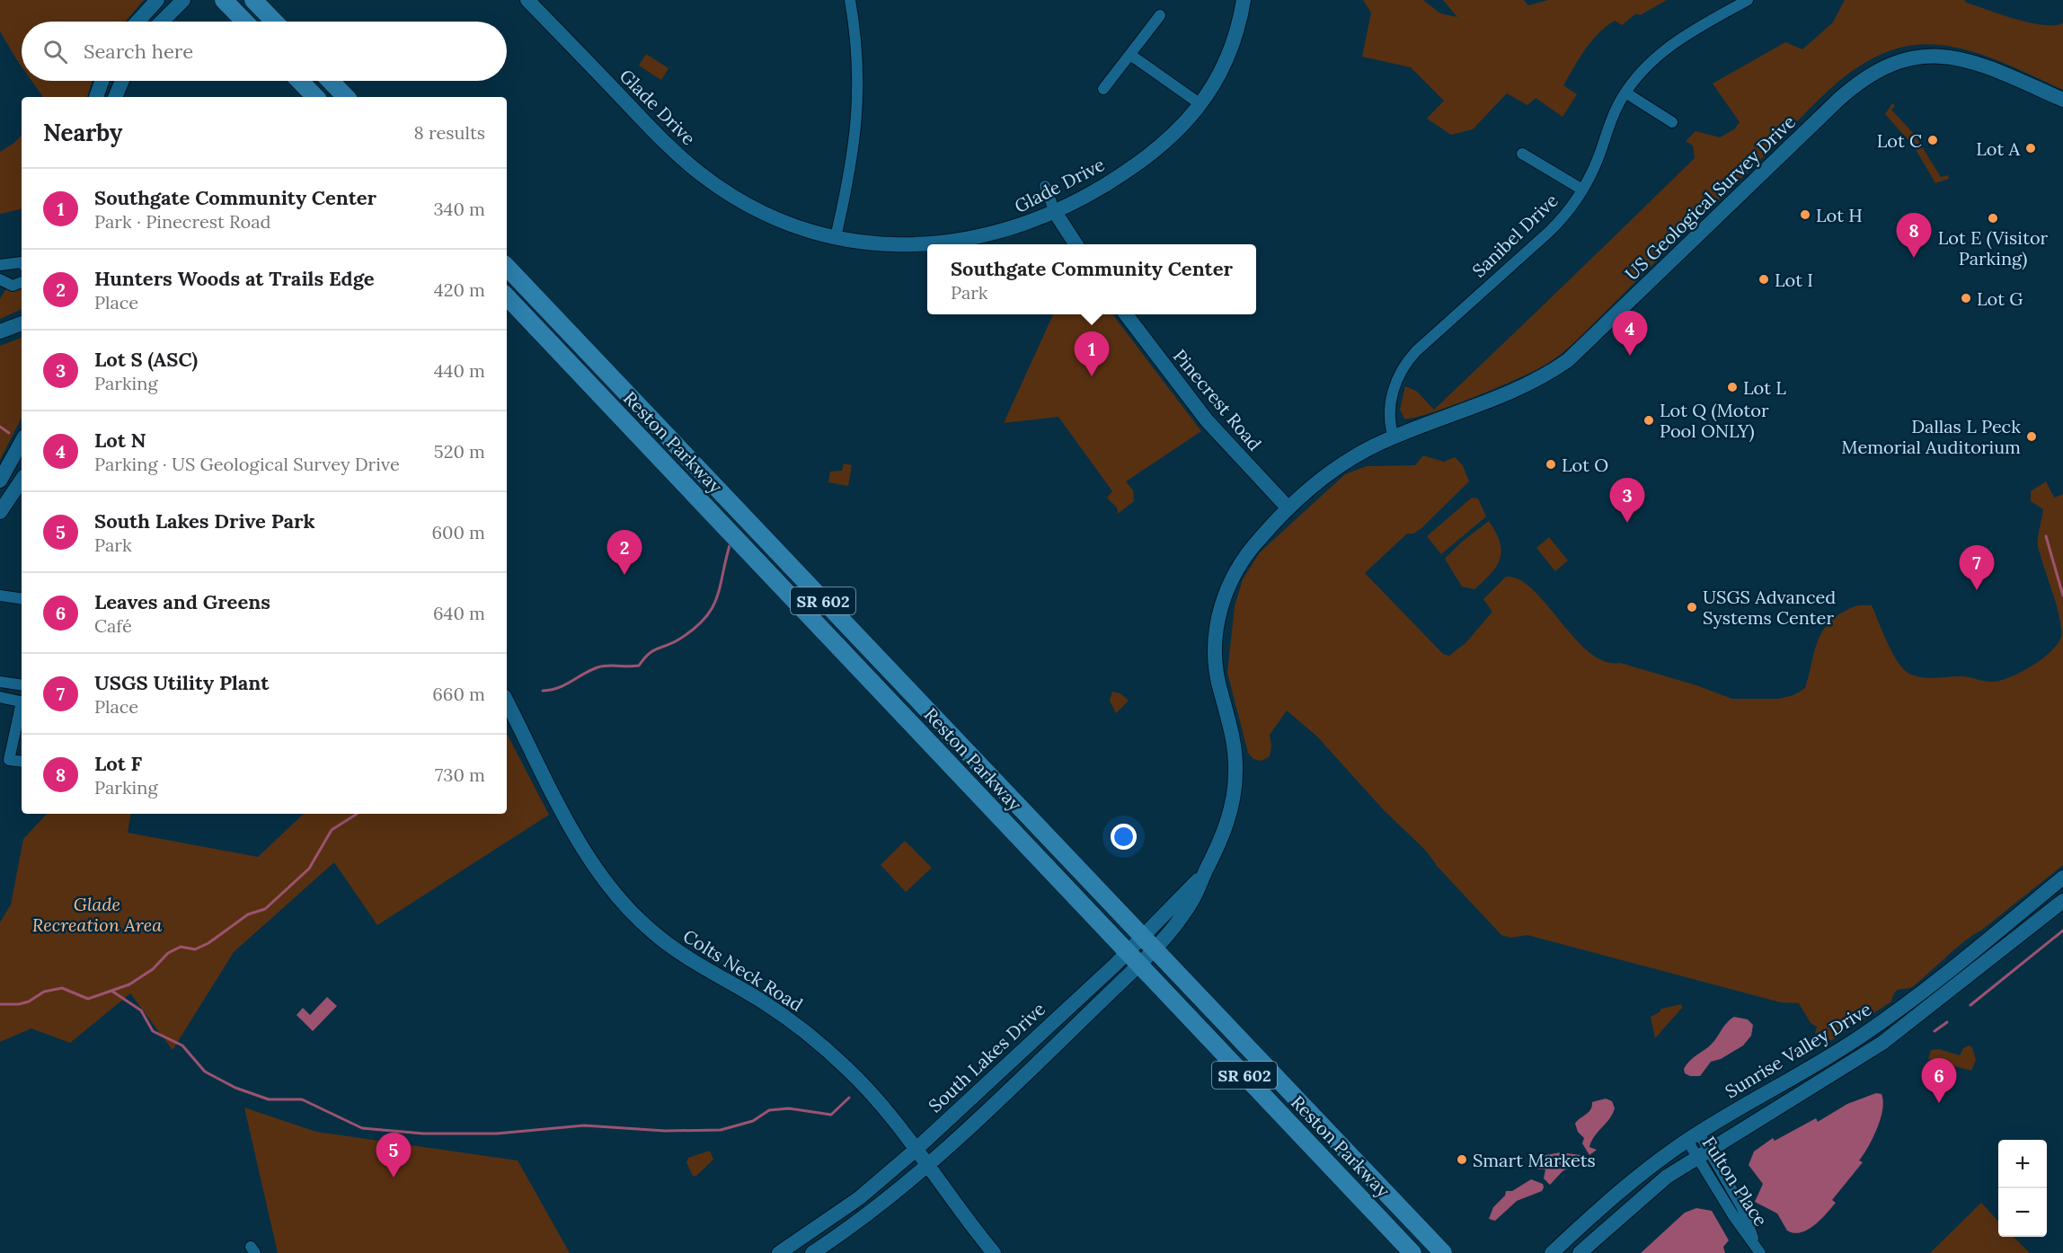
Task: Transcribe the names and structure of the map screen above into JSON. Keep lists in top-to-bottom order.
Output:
{
  "streets": {
    "main road": ["Reston Parkway", "SR 602"],
    "street": [
      "Glade Drive",
      "US Geological Survey Drive",
      "Sanibel Drive",
      "Pinecrest Road",
      "Colts Neck Road",
      "Sunrise Valley Drive",
      "South Lakes Drive",
      "Fulton Place"
    ]
  },
  "crossings": [
    ["US Geological Survey Drive", "Sanibel Drive"],
    ["US Geological Survey Drive", "South Lakes Drive"],
    ["Sanibel Drive", "South Lakes Drive"],
    ["Pinecrest Road", "South Lakes Drive"],
    ["Reston Parkway", "South Lakes Drive"],
    ["Colts Neck Road", "South Lakes Drive"],
    ["Sunrise Valley Drive", "Fulton Place"]
  ],
  "parks": ["Glade Recreation Area"],
  "places": [
    "Lot C",
    "Lot A",
    "Lot H",
    "Lot E (Visitor Parking)",
    "Lot I",
    "Lot G",
    "Lot L",
    "Lot Q (Motor Pool ONLY)",
    "Dallas L Peck Memorial Auditorium",
    "Lot O",
    "USGS Advanced Systems Center",
    "Smart Markets"
  ],
  "page": {
    "search": "Search here",
    "heading": ["Nearby", "8 results"],
    "list": [
      {
        "mark": "1",
        "name": "Southgate Community Center",
        "note": "Park · Pinecrest Road",
        "value": "340 m"
      },
      {
        "mark": "2",
        "name": "Hunters Woods at Trails Edge",
        "note": "Place",
        "value": "420 m"
      },
      {
        "mark": "3",
        "name": "Lot S (ASC)",
        "note": "Parking",
        "value": "440 m"
      },
      {
        "mark": "4",
        "name": "Lot N",
        "note": "Parking · US Geological Survey Drive",
        "value": "520 m"
      },
      {
        "mark": "5",
        "name": "South Lakes Drive Park",
        "note": "Park",
        "value": "600 m"
      },
      {
        "mark": "6",
        "name": "Leaves and Greens",
        "note": "Café",
        "value": "640 m"
      },
      {
        "mark": "7",
        "name": "USGS Utility Plant",
        "note": "Place",
        "value": "660 m"
      },
      {
        "mark": "8",
        "name": "Lot F",
        "note": "Parking",
        "value": "730 m"
      }
    ],
    "pins": [
      "8",
      "4",
      "1",
      "3",
      "2",
      "7",
      "6",
      "5"
    ],
    "popup": ["Southgate Community Center", "Park"],
    "map_buttons": ["+", "−"]
  }
}
